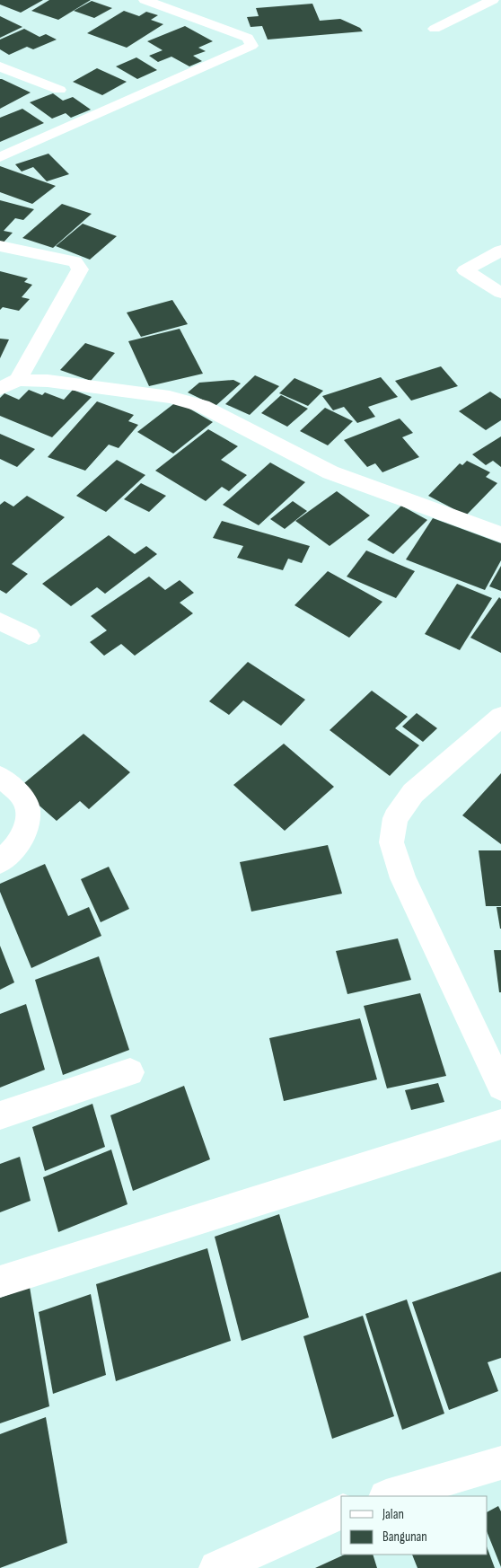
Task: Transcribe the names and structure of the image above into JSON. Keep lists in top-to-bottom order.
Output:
{
  "legend": ["Jalan", "Bangunan"]
}
